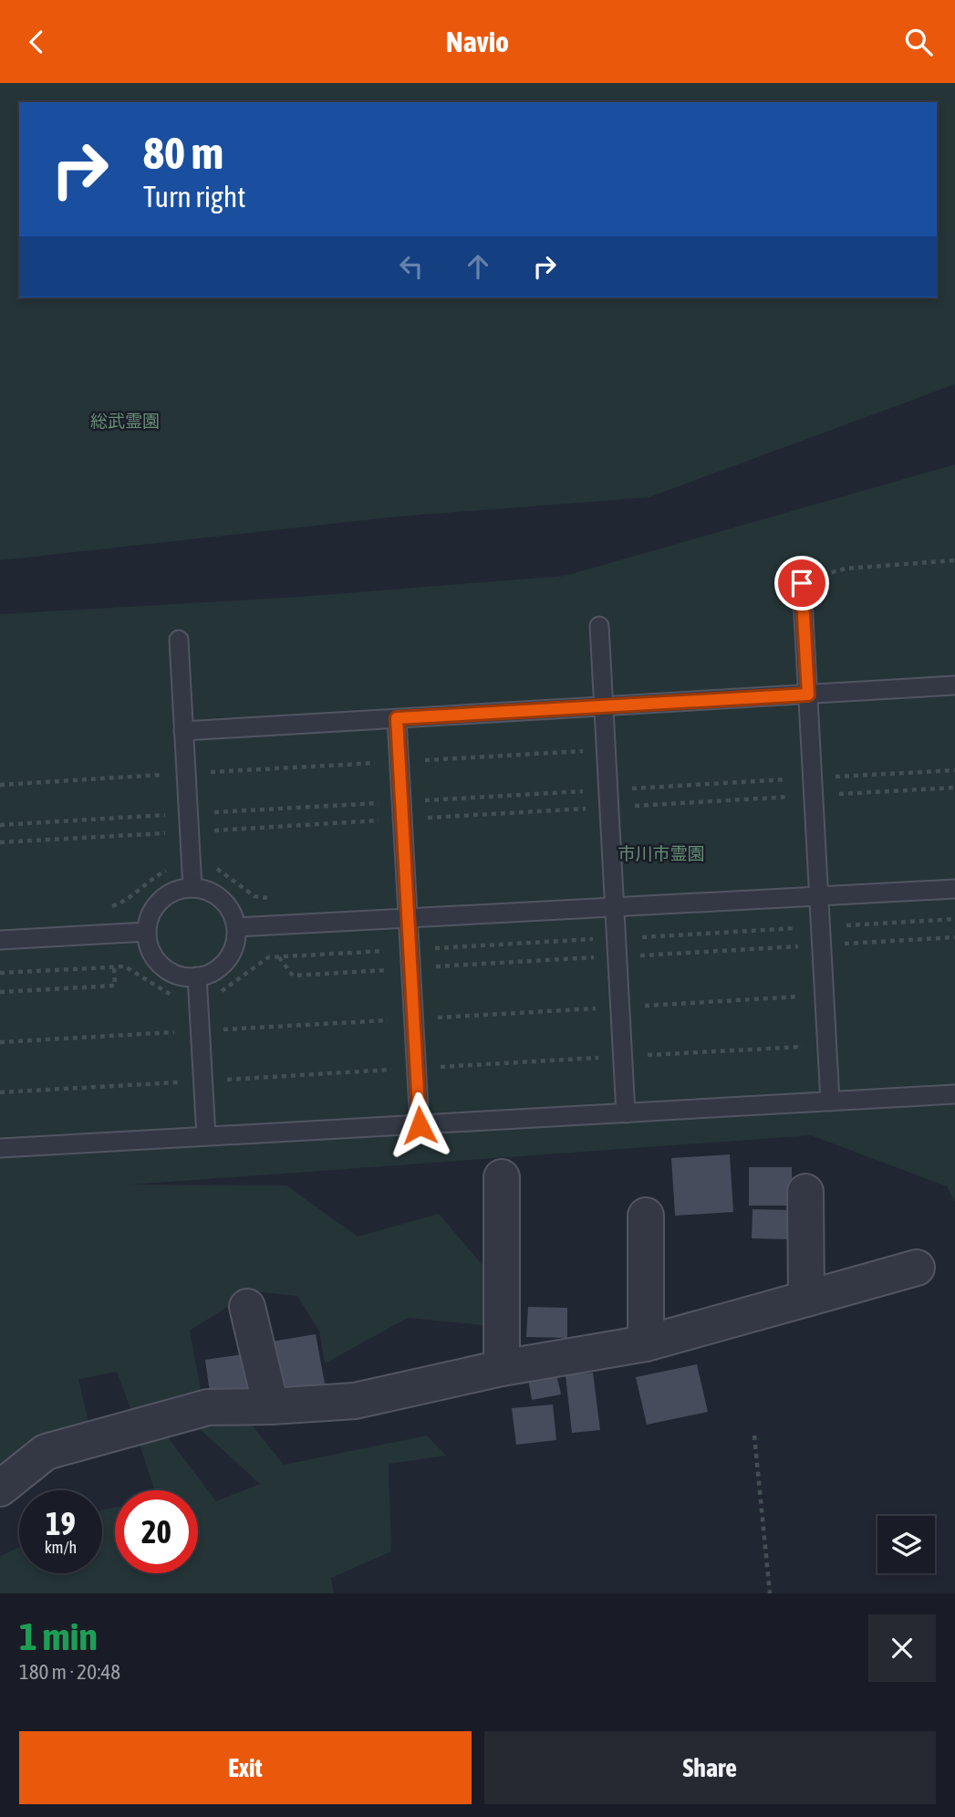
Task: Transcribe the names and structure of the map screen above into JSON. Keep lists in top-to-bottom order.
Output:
{
  "parks": ["総武霊園", "市川市霊園"],
  "page": {
    "header": "Navio",
    "turn": ["80 m", "Turn right"],
    "speed": "19 km/h",
    "limit": "20",
    "heading": ["1 min", "180 m · 20:48"],
    "buttons": ["Exit", "Share"]
  }
}
